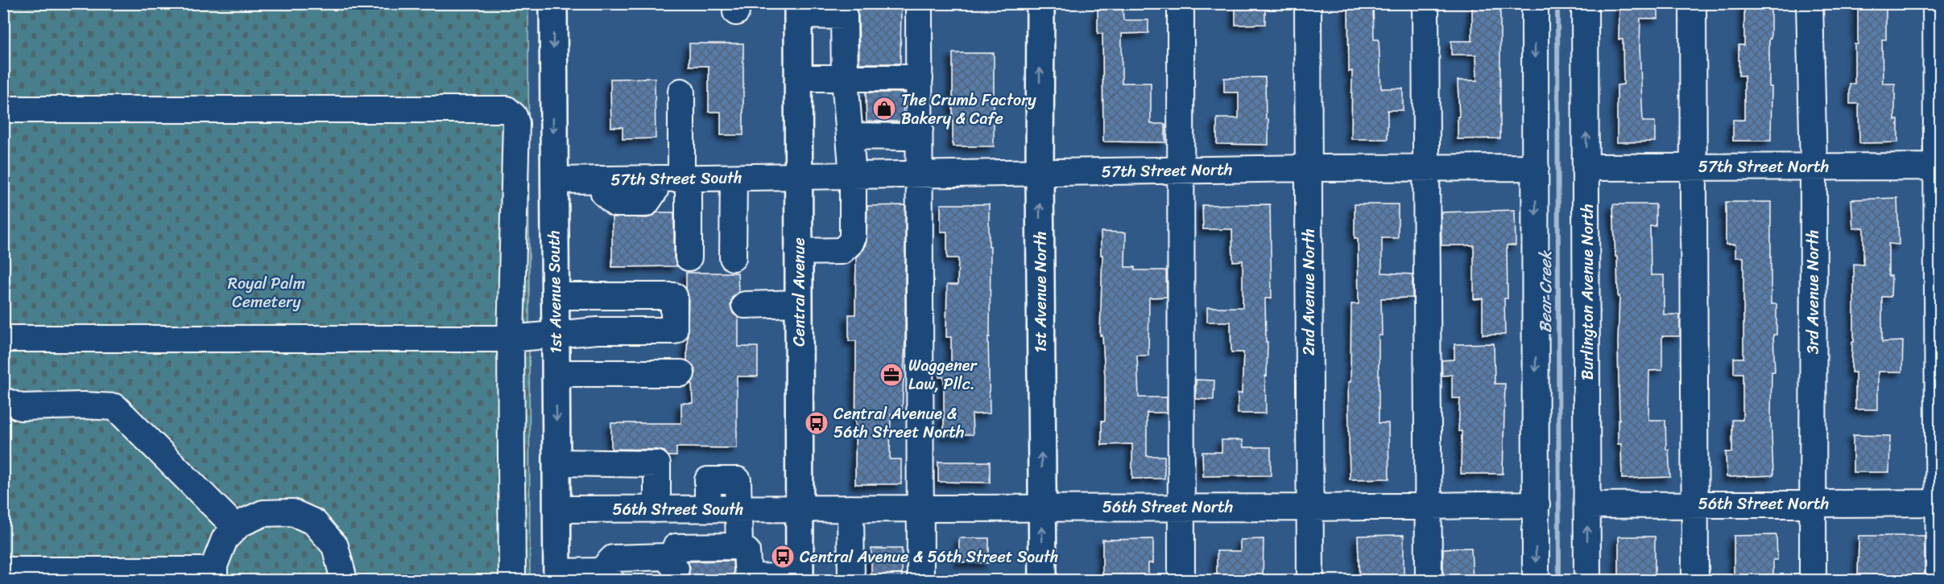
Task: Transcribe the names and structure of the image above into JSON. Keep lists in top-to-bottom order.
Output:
{
  "streets": {
    "main road": ["1st Avenue South", "Central Avenue", "1st Avenue North"],
    "street": [
      "57th Street North",
      "57th Street South",
      "2nd Avenue North",
      "Burlington Avenue North",
      "3rd Avenue North",
      "56th Street North",
      "56th Street South"
    ]
  },
  "crossings": [
    ["57th Street North", "57th Street South"],
    ["57th Street North", "Central Avenue"],
    ["57th Street North", "1st Avenue North"],
    ["57th Street North", "2nd Avenue North"],
    ["57th Street North", "Burlington Avenue North"],
    ["57th Street North", "3rd Avenue North"],
    ["57th Street South", "1st Avenue South"],
    ["57th Street South", "Central Avenue"],
    ["1st Avenue South", "56th Street South"],
    ["Central Avenue", "56th Street North"],
    ["Central Avenue", "56th Street South"],
    ["1st Avenue North", "56th Street North"],
    ["2nd Avenue North", "56th Street North"],
    ["Burlington Avenue North", "56th Street North"],
    ["3rd Avenue North", "56th Street North"],
    ["56th Street North", "56th Street South"]
  ],
  "one_way": ["1st Avenue South", "1st Avenue North"],
  "water": ["Bear Creek"],
  "parks": ["Royal Palm Cemetery"],
  "places": {
    "shop": ["The Crumb Factory Bakery & Cafe"],
    "office": ["Waggener Law, Pllc."],
    "bus stop": ["Central Avenue & 56th Street North", "Central Avenue & 56th Street South"]
  }
}
